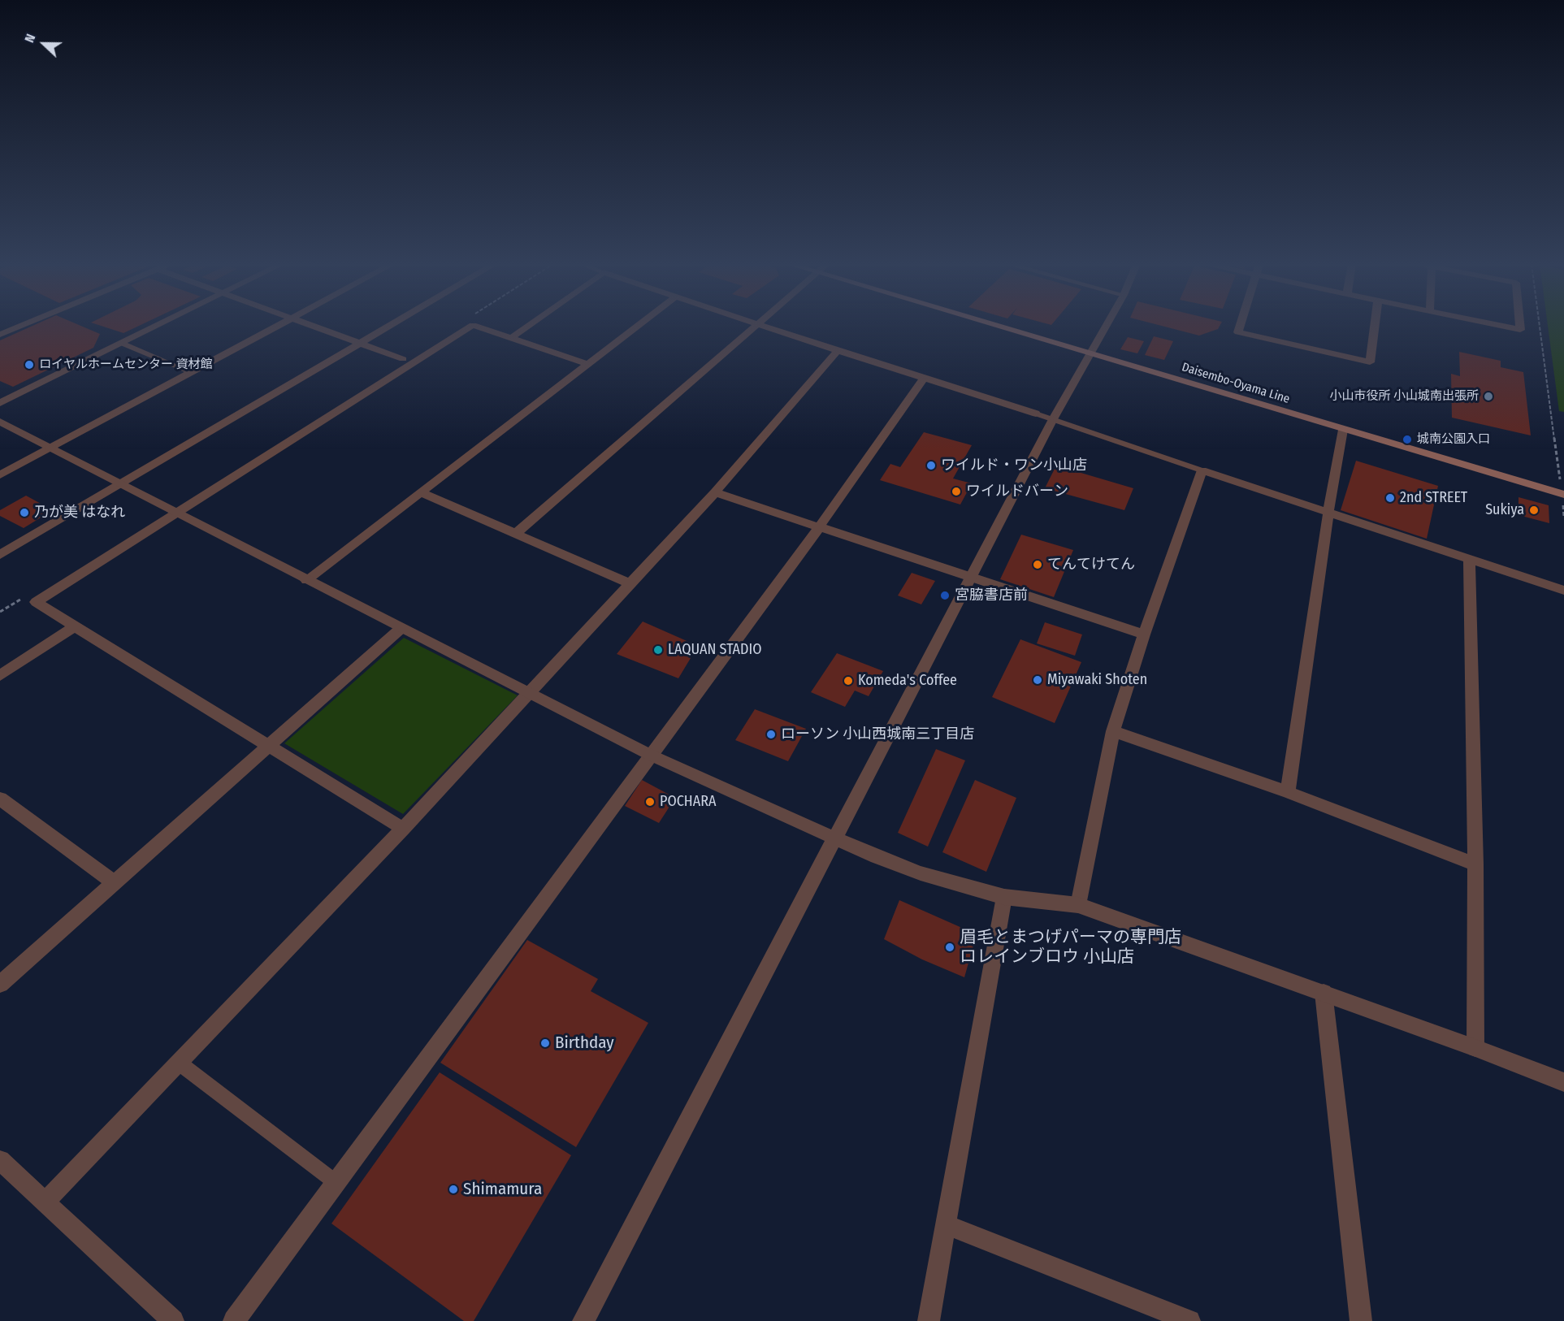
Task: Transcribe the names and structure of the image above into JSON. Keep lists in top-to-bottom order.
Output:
{
  "streets": {
    "main road": ["Daisembo-Oyama Line"]
  },
  "places": [
    "ロイヤルホームセンター 資材館",
    "小山市役所 小山城南出張所",
    "城南公園入口",
    "ワイルド・ワン小山店",
    "ワイルドバーン",
    "2nd STREET",
    "Sukiya",
    "乃が美 はなれ",
    "てんてけてん",
    "宮脇書店前",
    "LAQUAN STADIO",
    "Miyawaki Shoten",
    "Komeda's Coffee",
    "ローソン 小山西城南三丁目店",
    "POCHARA",
    "眉毛とまつげパーマの専門店 ロレインブロウ 小山店",
    "Birthday",
    "Shimamura"
  ],
  "north": "left"
}
